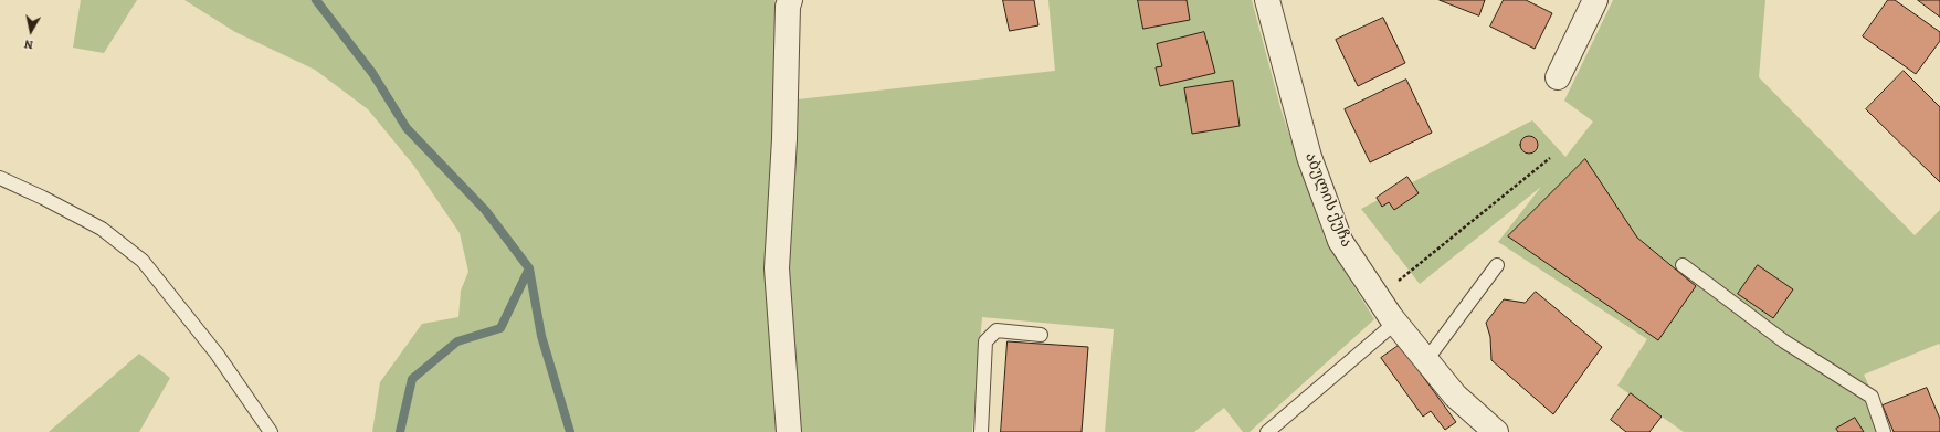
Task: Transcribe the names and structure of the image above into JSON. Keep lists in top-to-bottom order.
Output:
{
  "streets": {
    "street": ["აბულის ქუჩა"]
  },
  "north": "bottom"
}
